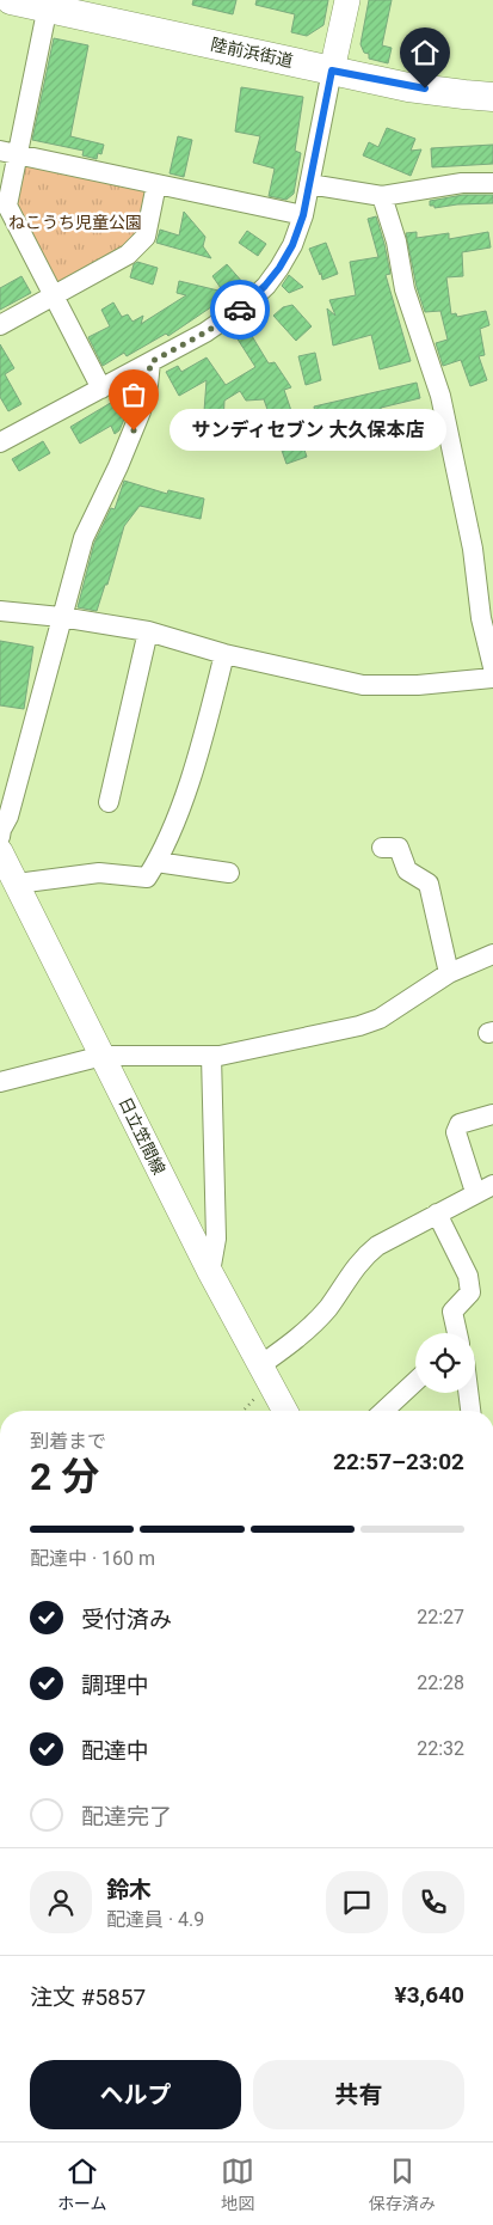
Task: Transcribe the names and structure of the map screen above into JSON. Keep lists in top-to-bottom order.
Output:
{
  "streets": {
    "highway": ["陸前浜街道"],
    "main road": ["日立笠間線"]
  },
  "parks": ["ねこうち児童公園"],
  "places": ["サンディセブン 大久保本店"],
  "page": {
    "bubble": "サンディセブン 大久保本店",
    "heading": ["2 分", "到着まで", "22:57–23:02"],
    "panel": [
      "鈴木",
      "配達員 · 4.9",
      "注文 #5857",
      "¥3,640"
    ],
    "bar": "配達中 · 160 m",
    "list": [
      ["受付済み", "22:27"],
      ["調理中", "22:28"],
      ["配達中", "22:32"],
      "配達完了"
    ],
    "buttons": ["ヘルプ", "共有"],
    "tabs": ["ホーム", "地図", "保存済み"]
  }
}
